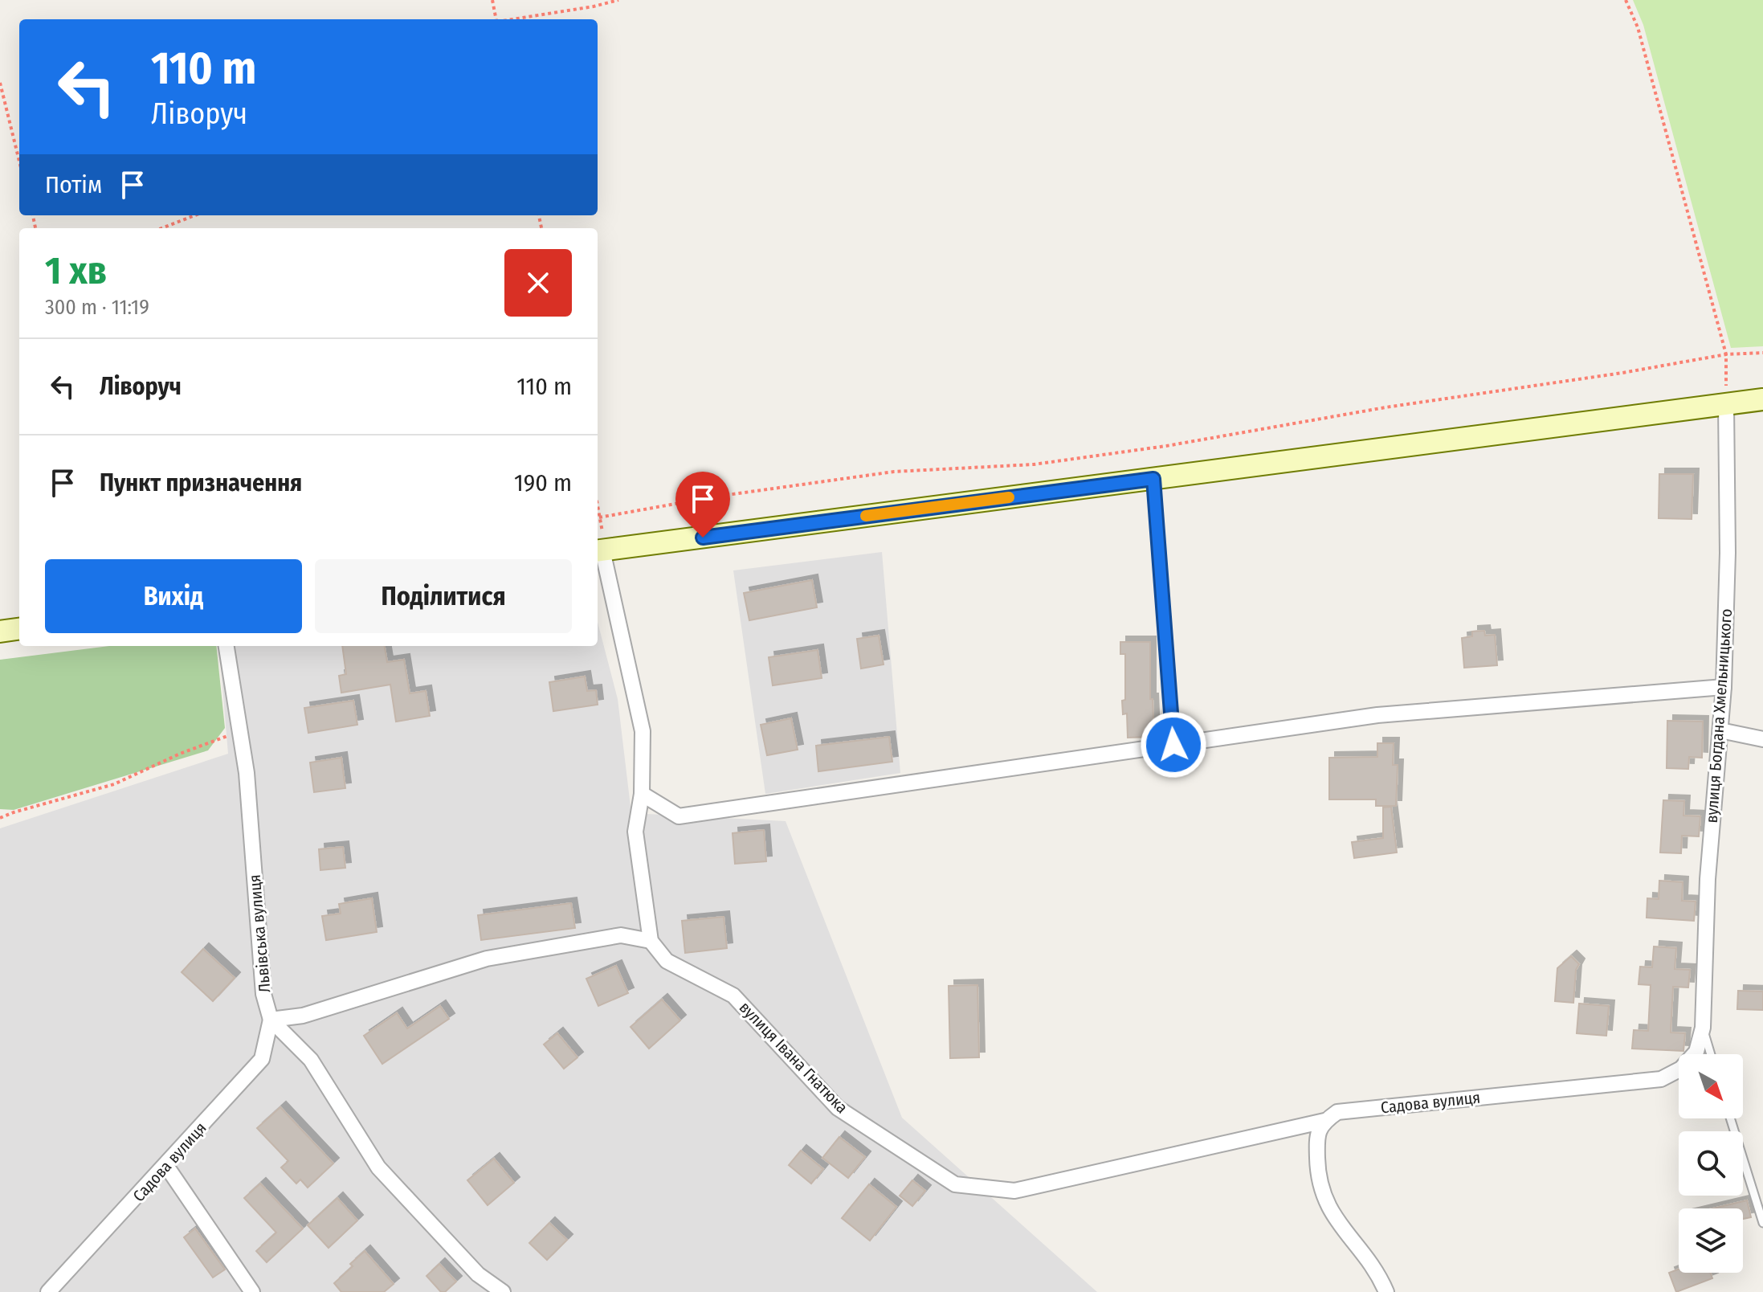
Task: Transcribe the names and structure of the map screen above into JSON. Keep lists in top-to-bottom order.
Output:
{
  "streets": {
    "street": [
      "вулиця Богдана Хмельницького",
      "Львівська вулиця",
      "вулиця Івана Гнатюка",
      "Садова вулиця"
    ]
  },
  "crossings": [
    ["вулиця Богдана Хмельницького", "Садова вулиця"],
    ["Львівська вулиця", "Садова вулиця"],
    ["вулиця Івана Гнатюка", "Садова вулиця"]
  ],
  "north": "bottom right",
  "page": {
    "turn": ["110 m", "Ліворуч"],
    "then": "Потім",
    "heading": ["1 хв", "300 m · 11:19"],
    "list": [
      {
        "name": "Ліворуч",
        "value": "110 m"
      },
      {
        "name": "Пункт призначення",
        "value": "190 m"
      }
    ],
    "buttons": ["Вихід", "Поділитися"]
  }
}
